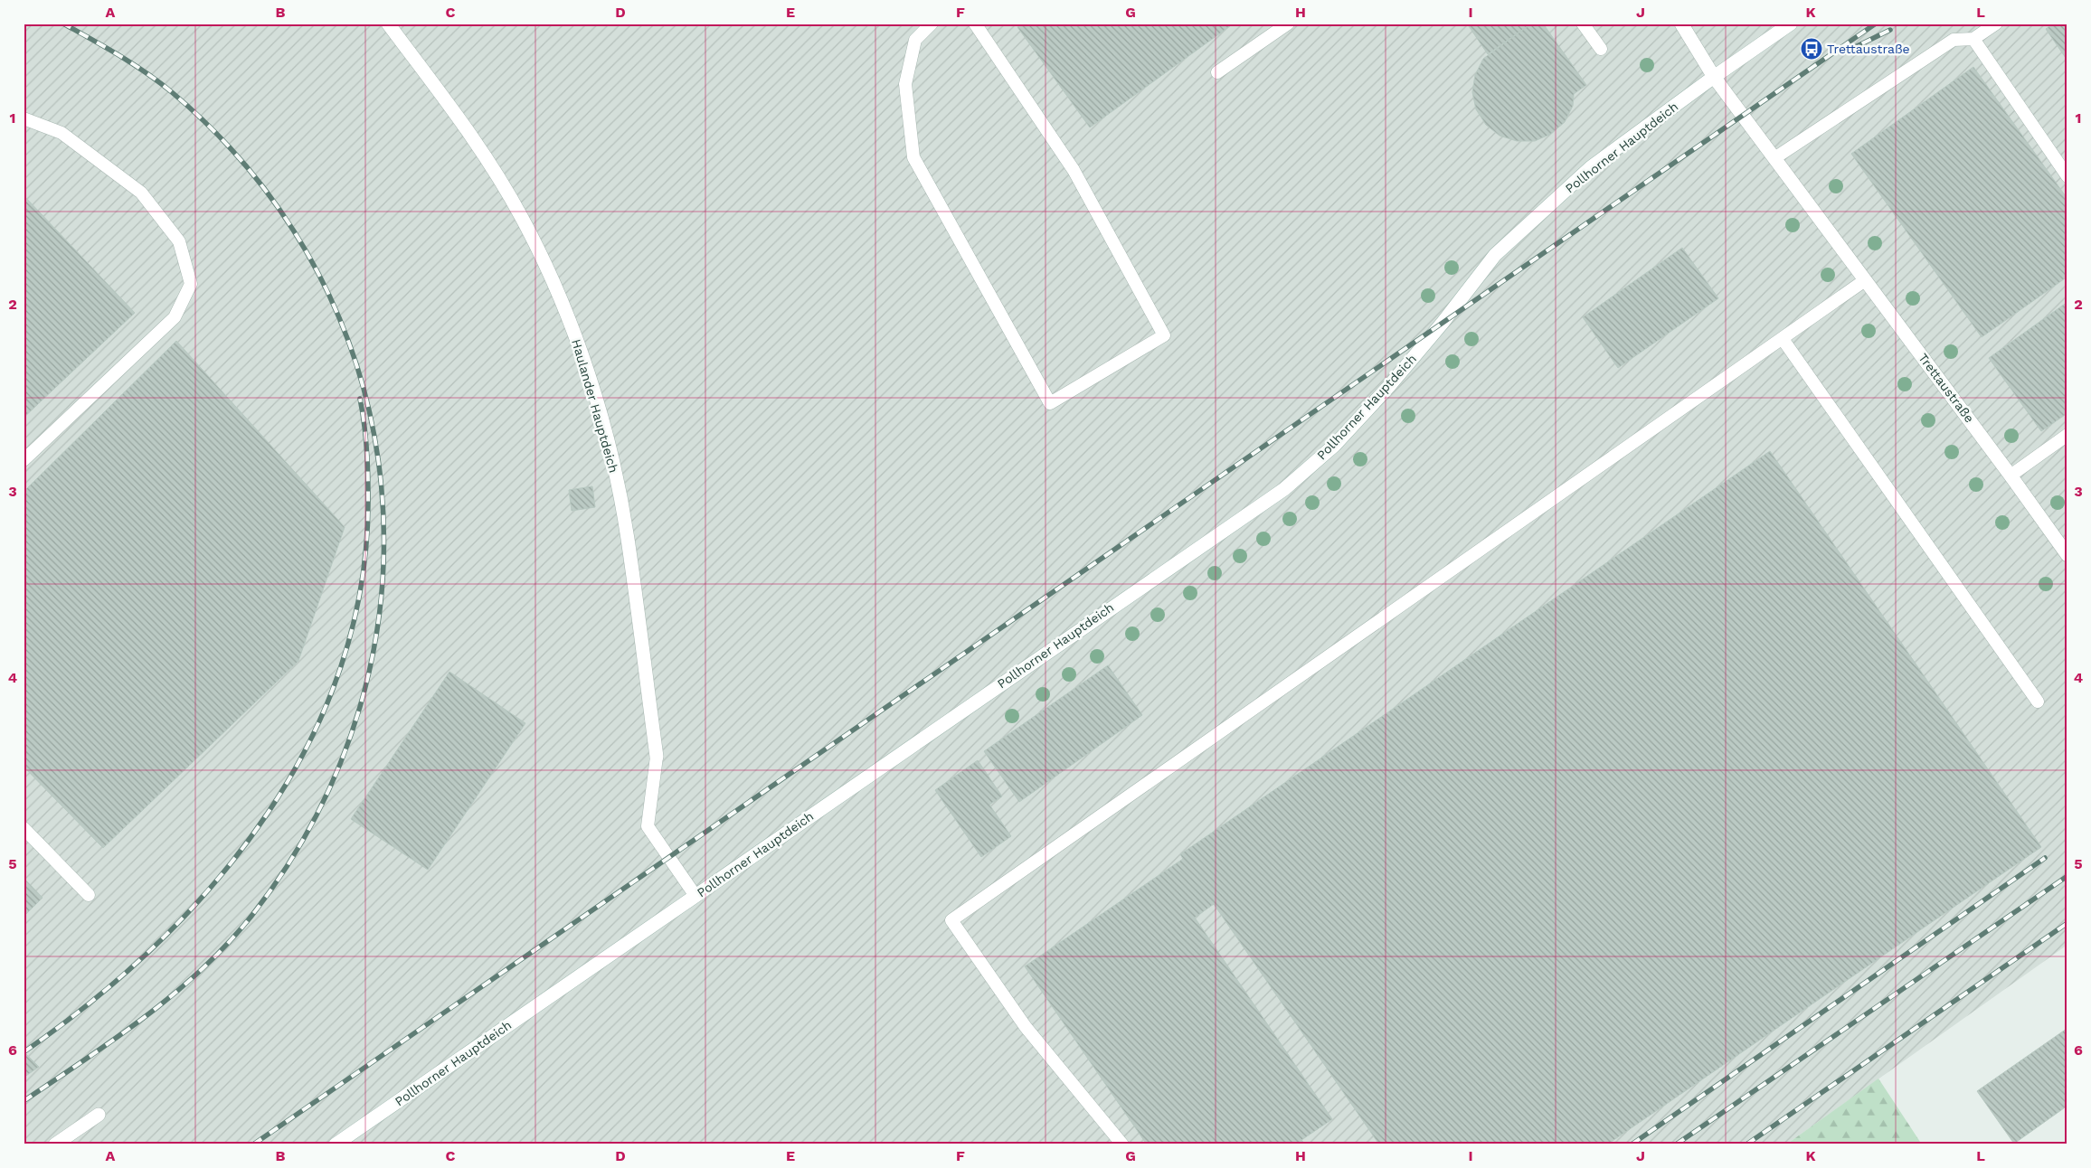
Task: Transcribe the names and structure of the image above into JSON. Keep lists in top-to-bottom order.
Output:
{
  "streets": {
    "main road": ["Pollhorner Hauptdeich", "Trettaustraße", "Haulander Hauptdeich"]
  },
  "crossings": [
    ["Pollhorner Hauptdeich", "Trettaustraße"]
  ],
  "places": {
    "bus stop": ["Trettaustraße"]
  },
  "grid": {
    "columns": [
      "A",
      "B",
      "C",
      "D",
      "E",
      "F",
      "G",
      "H",
      "I",
      "J",
      "K",
      "L"
    ],
    "rows": [
      "1",
      "2",
      "3",
      "4",
      "5",
      "6"
    ]
  }
}
